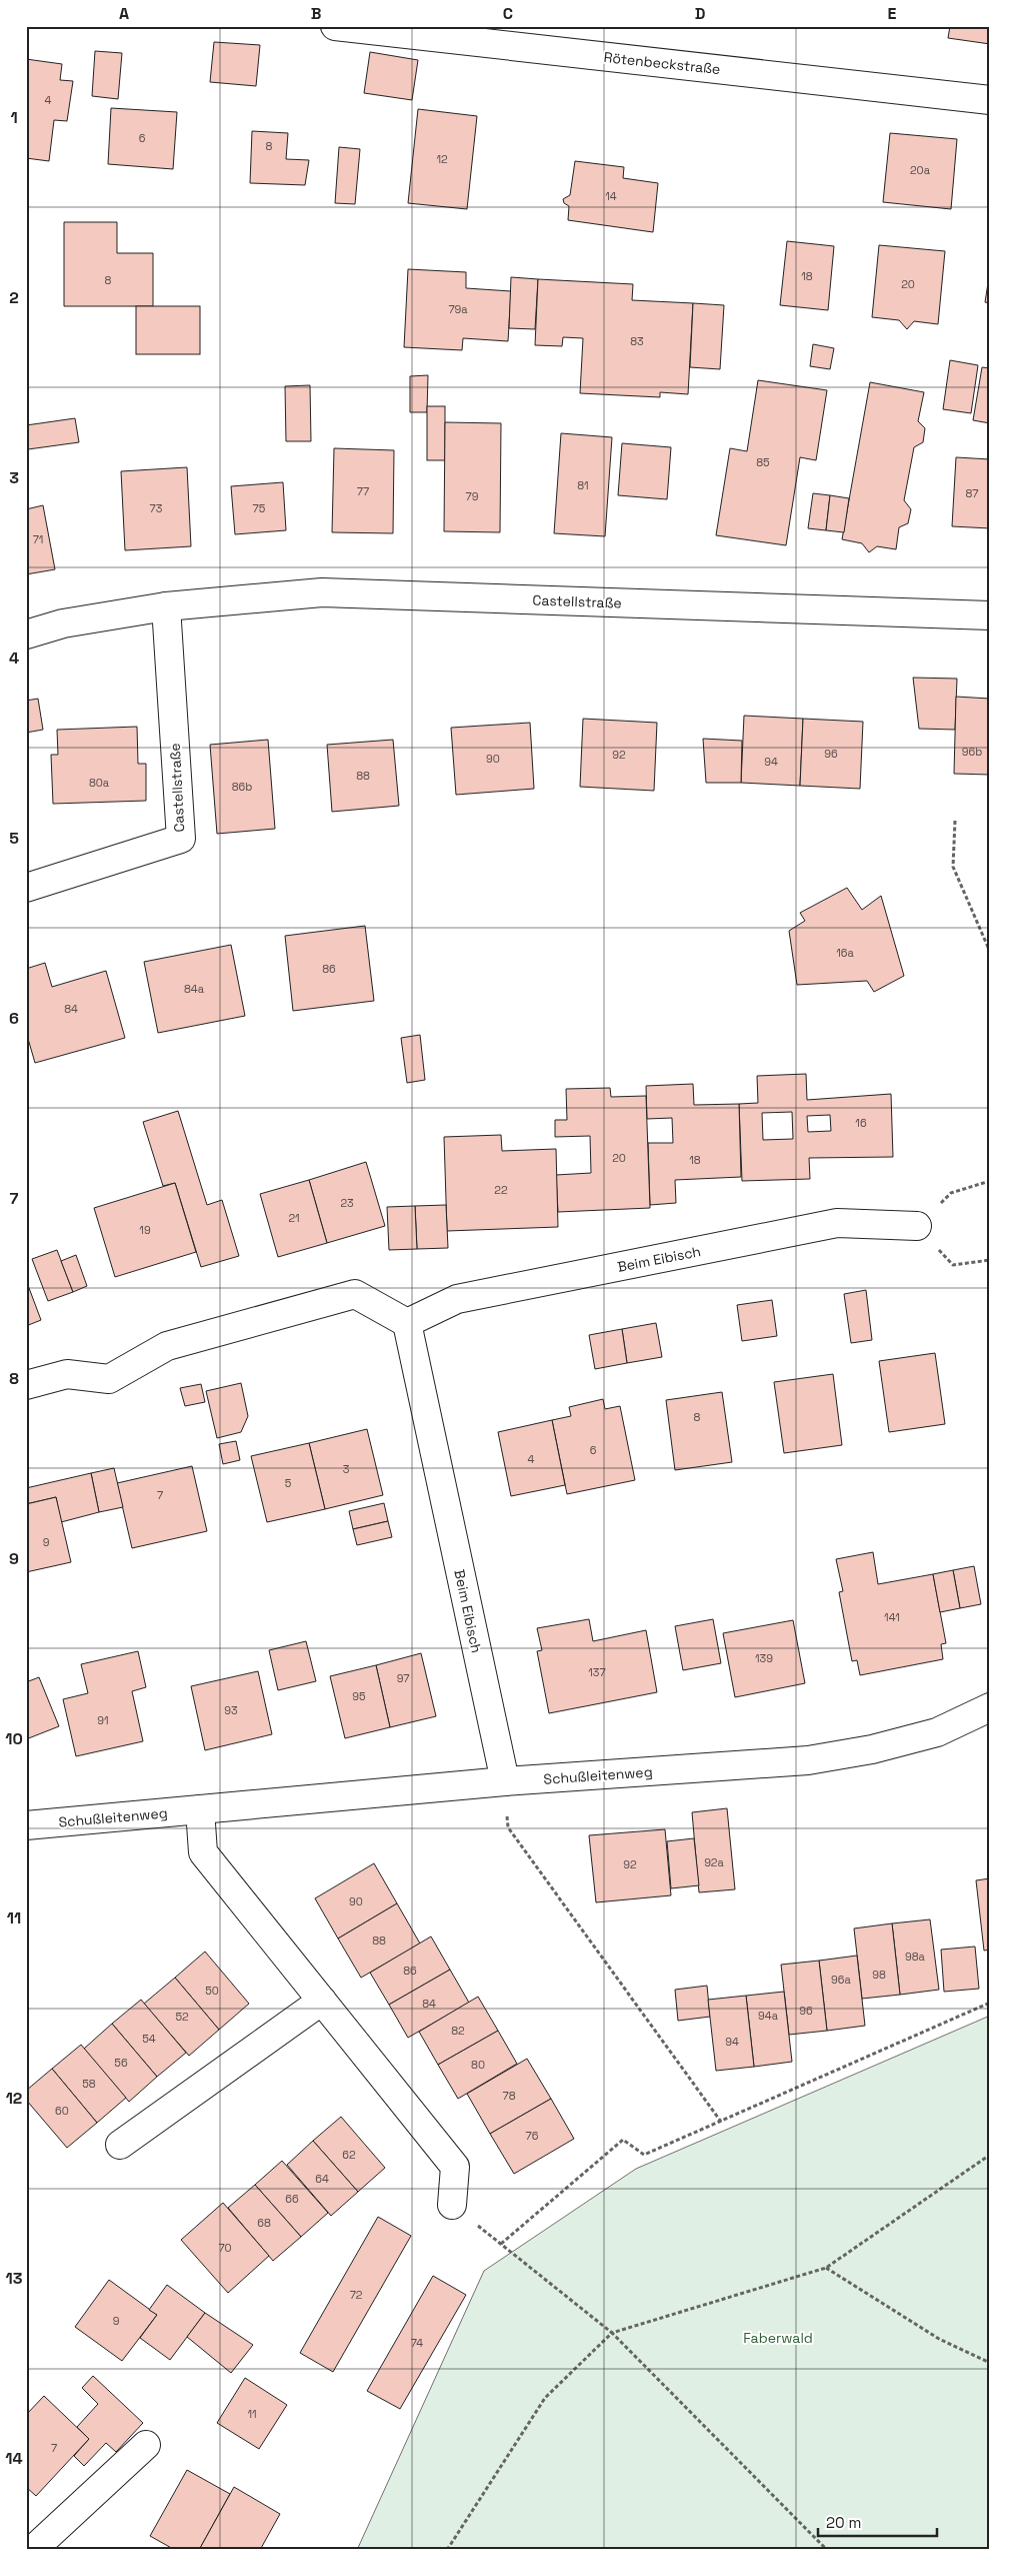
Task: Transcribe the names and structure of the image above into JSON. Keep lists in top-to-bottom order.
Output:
{
  "streets": {
    "street": [
      "Rötenbeckstraße",
      "Castellstraße",
      "Beim Eibisch",
      "Schußleitenweg"
    ]
  },
  "crossings": [
    ["Beim Eibisch", "Schußleitenweg"]
  ],
  "parks": ["Faberwald"],
  "house_numbers": [
    "4",
    "6",
    "8",
    "12",
    "20a",
    "14",
    "18",
    "8",
    "20",
    "79a",
    "83",
    "85",
    "81",
    "77",
    "87",
    "79",
    "73",
    "75",
    "71",
    "96b",
    "96",
    "92",
    "90",
    "94",
    "88",
    "80a",
    "86b",
    "16a",
    "86",
    "84a",
    "84",
    "16",
    "20",
    "18",
    "22",
    "23",
    "21",
    "19",
    "8",
    "6",
    "4",
    "3",
    "5",
    "7",
    "9",
    "141",
    "139",
    "137",
    "97",
    "95",
    "93",
    "91",
    "92a",
    "92",
    "90",
    "88",
    "98a",
    "86",
    "98",
    "96a",
    "50",
    "84",
    "96",
    "94a",
    "52",
    "82",
    "54",
    "94",
    "56",
    "80",
    "58",
    "78",
    "60",
    "76",
    "62",
    "64",
    "66",
    "68",
    "70",
    "72",
    "9",
    "74",
    "11",
    "7"
  ],
  "scale_bar": "20 m",
  "grid": {
    "columns": [
      "A",
      "B",
      "C",
      "D",
      "E"
    ],
    "rows": [
      "1",
      "2",
      "3",
      "4",
      "5",
      "6",
      "7",
      "8",
      "9",
      "10",
      "11",
      "12",
      "13",
      "14"
    ]
  }
}
